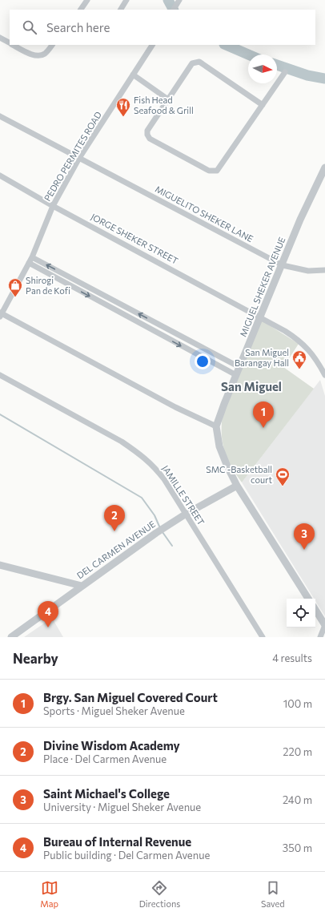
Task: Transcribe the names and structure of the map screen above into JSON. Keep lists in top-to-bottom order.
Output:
{
  "streets": {
    "street": [
      "PEDRO PERMITES ROAD",
      "MIGUELITO SHEKER LANE",
      "JORGE SHEKER STREET",
      "MIGUEL SHEKER AVENUE",
      "JAMILLE STREET",
      "DEL CARMEN AVENUE"
    ]
  },
  "crossings": [
    ["PEDRO PERMITES ROAD", "MIGUELITO SHEKER LANE"],
    ["PEDRO PERMITES ROAD", "JORGE SHEKER STREET"],
    ["MIGUELITO SHEKER LANE", "MIGUEL SHEKER AVENUE"],
    ["JORGE SHEKER STREET", "MIGUEL SHEKER AVENUE"],
    ["JAMILLE STREET", "DEL CARMEN AVENUE"]
  ],
  "districts": ["San Miguel"],
  "places": {
    "restaurant": ["Fish Head Seafood & Grill"],
    "shop": ["Shirogi Pan de Kofi"],
    "public building": ["San Miguel Barangay Hall"],
    "sports": ["SMC -Basketball court"]
  },
  "north": "right",
  "page": {
    "search": "Search here",
    "pins": [
      "1",
      "2",
      "3",
      "4"
    ],
    "heading": ["Nearby", "4 results"],
    "list": [
      {
        "mark": "1",
        "name": "Brgy. San Miguel Covered Court",
        "note": "Sports · Miguel Sheker Avenue",
        "value": "100 m"
      },
      {
        "mark": "2",
        "name": "Divine Wisdom Academy",
        "note": "Place · Del Carmen Avenue",
        "value": "220 m"
      },
      {
        "mark": "3",
        "name": "Saint Michael's College",
        "note": "University · Miguel Sheker Avenue",
        "value": "240 m"
      },
      {
        "mark": "4",
        "name": "Bureau of Internal Revenue",
        "note": "Public building · Del Carmen Avenue",
        "value": "350 m"
      }
    ],
    "nav": ["Map", "Directions", "Saved"]
  }
}
